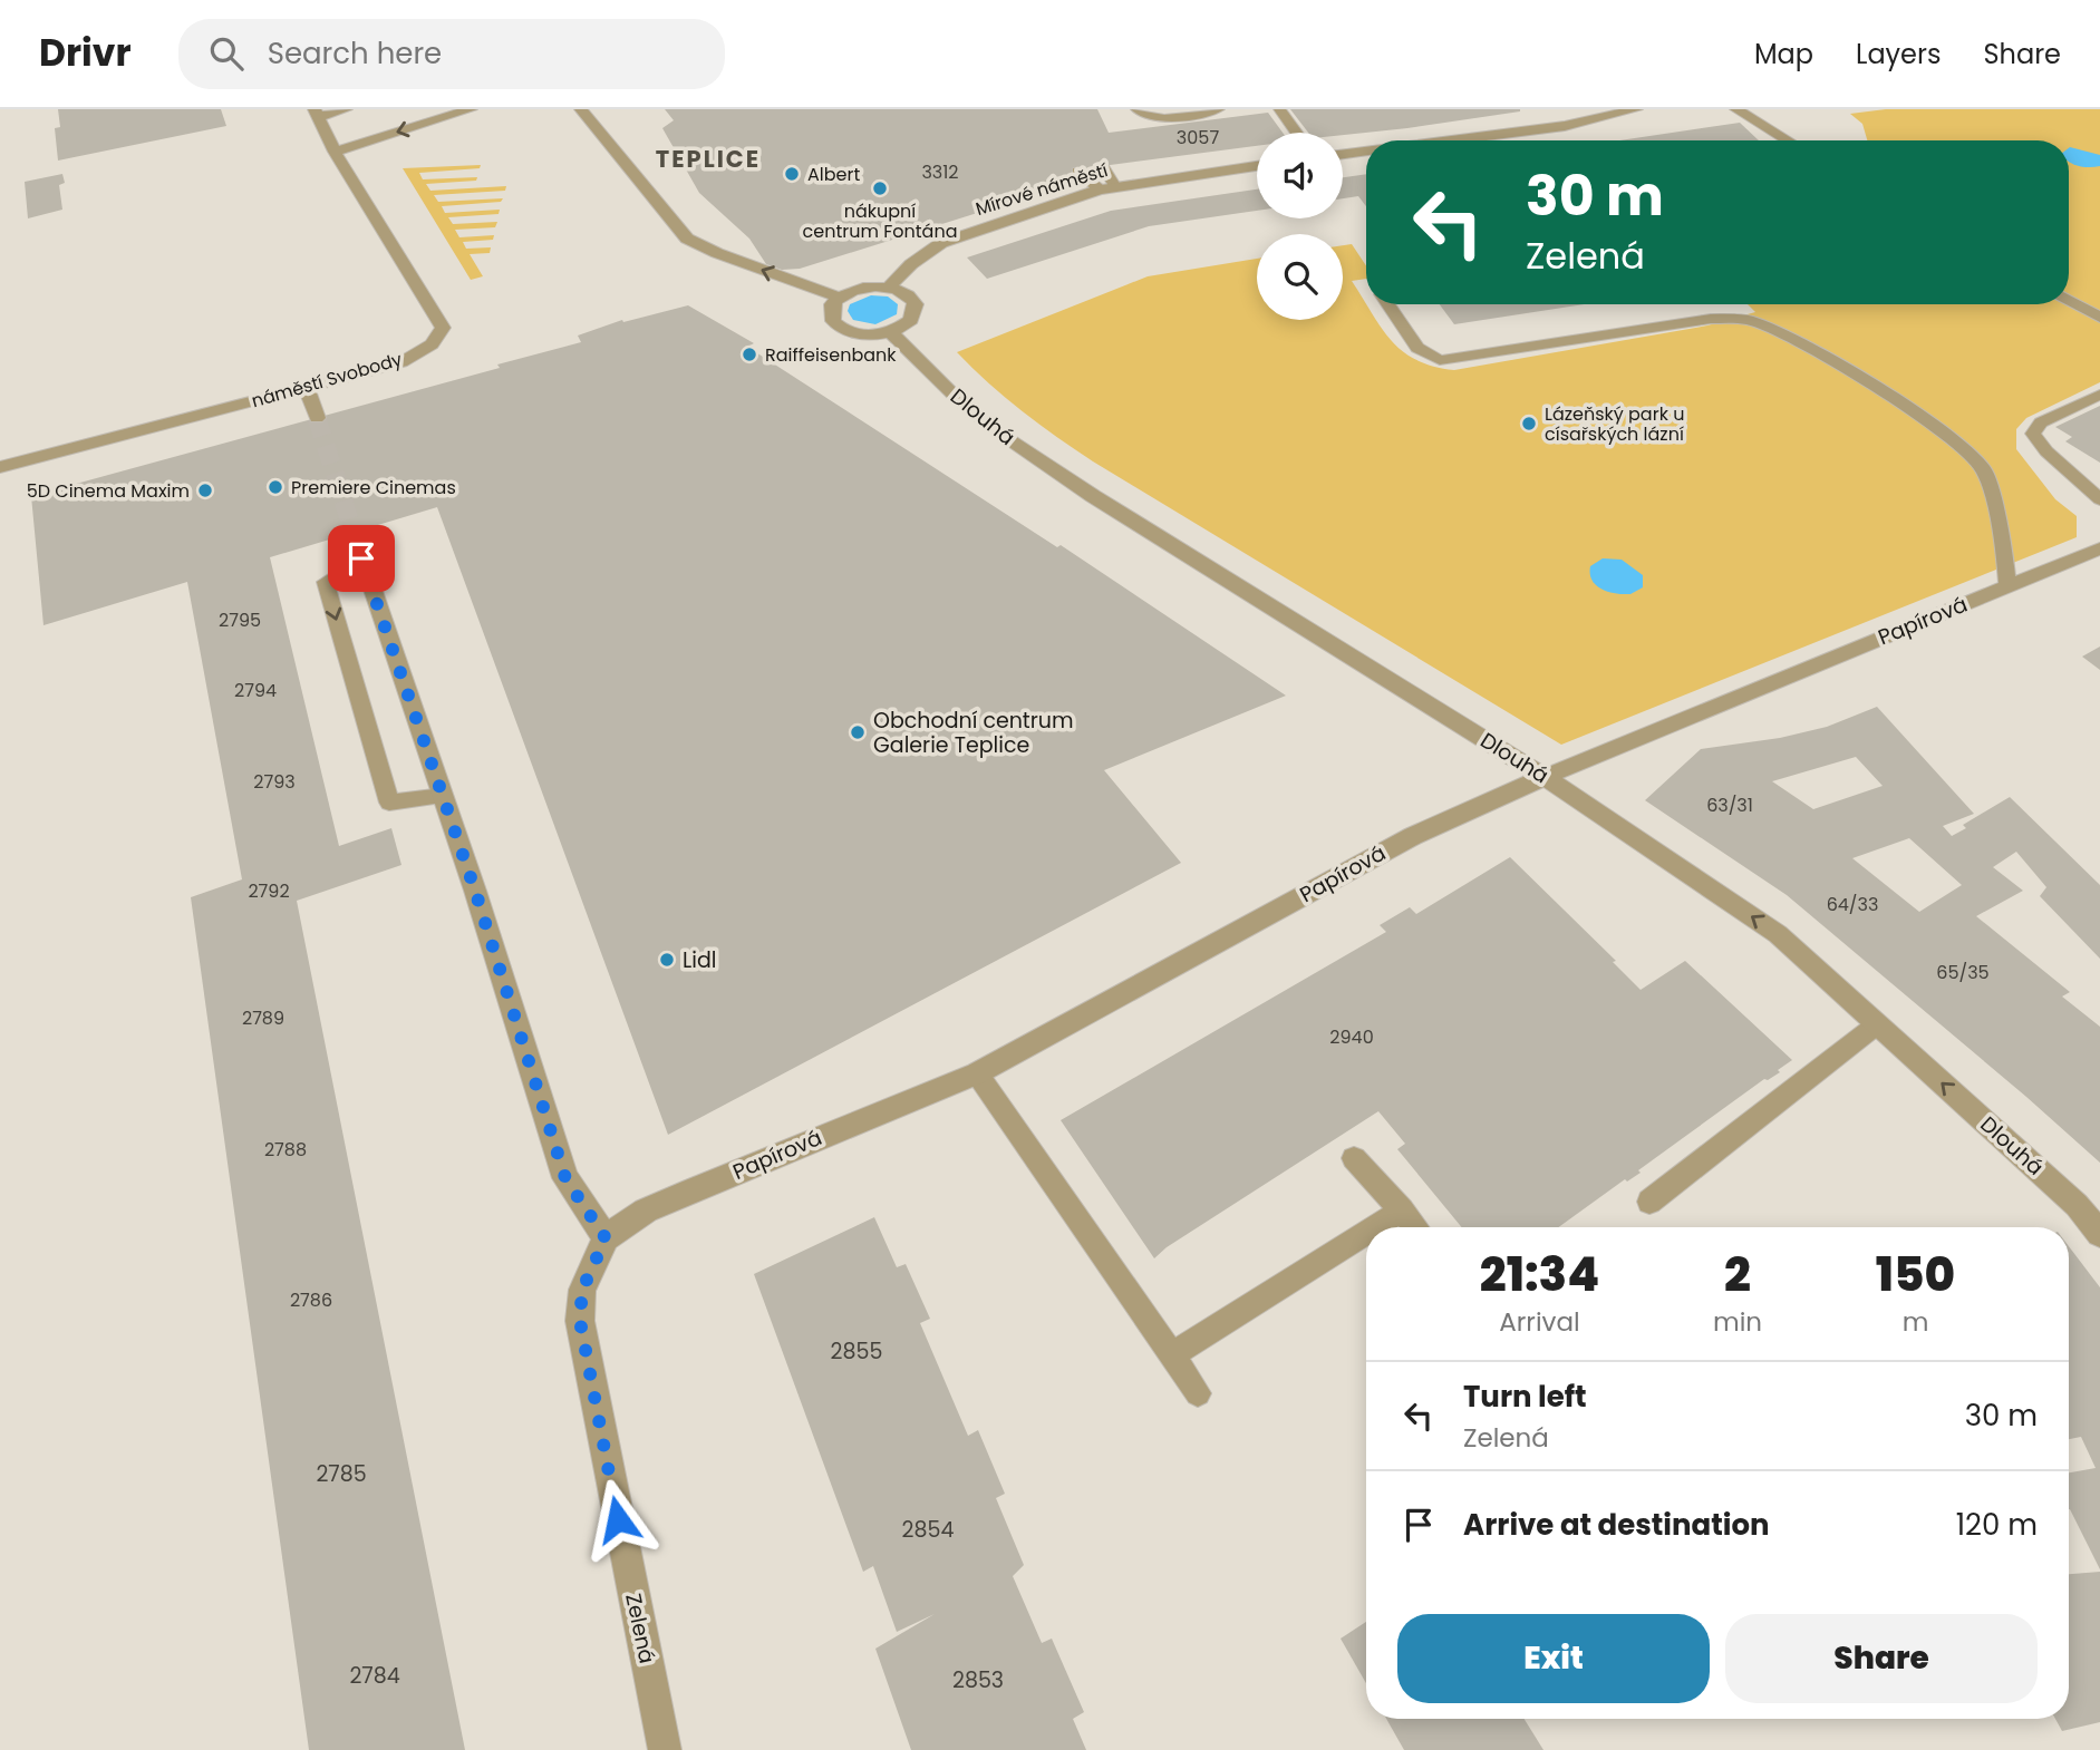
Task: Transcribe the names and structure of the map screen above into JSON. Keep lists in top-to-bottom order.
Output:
{
  "streets": {
    "street": [
      "Mírové náměstí",
      "náměstí Svobody",
      "Dlouhá",
      "Papírová",
      "Zelená"
    ]
  },
  "crossings": [
    ["Dlouhá", "Papírová"],
    ["Papírová", "Zelená"]
  ],
  "one_way": ["Dlouhá"],
  "districts": ["TEPLICE"],
  "places": [
    "Albert",
    "nákupní centrum Fontána",
    "Raiffeisenbank",
    "Lázeňský park u císařských lázní",
    "Premiere Cinemas",
    "5D Cinema Maxim",
    "Obchodní centrum Galerie Teplice",
    "Lidl"
  ],
  "house_numbers": [
    "3057",
    "3312",
    "2795",
    "2794",
    "2793",
    "63/31",
    "2792",
    "64/33",
    "65/35",
    "2789",
    "2940",
    "2788",
    "2786",
    "2855",
    "2785",
    "2854",
    "2784",
    "2853"
  ],
  "page": {
    "header": "Drivr",
    "search": "Search here",
    "nav": ["Map", "Layers", "Share"],
    "turn": ["30 m", "Zelená"],
    "eta": [
      "21:34",
      "Arrival",
      "2",
      "min",
      "150",
      "m"
    ],
    "list": [
      {
        "name": "Turn left",
        "note": "Zelená",
        "value": "30 m"
      },
      {
        "name": "Arrive at destination",
        "value": "120 m"
      }
    ],
    "buttons": ["Exit", "Share"]
  }
}
